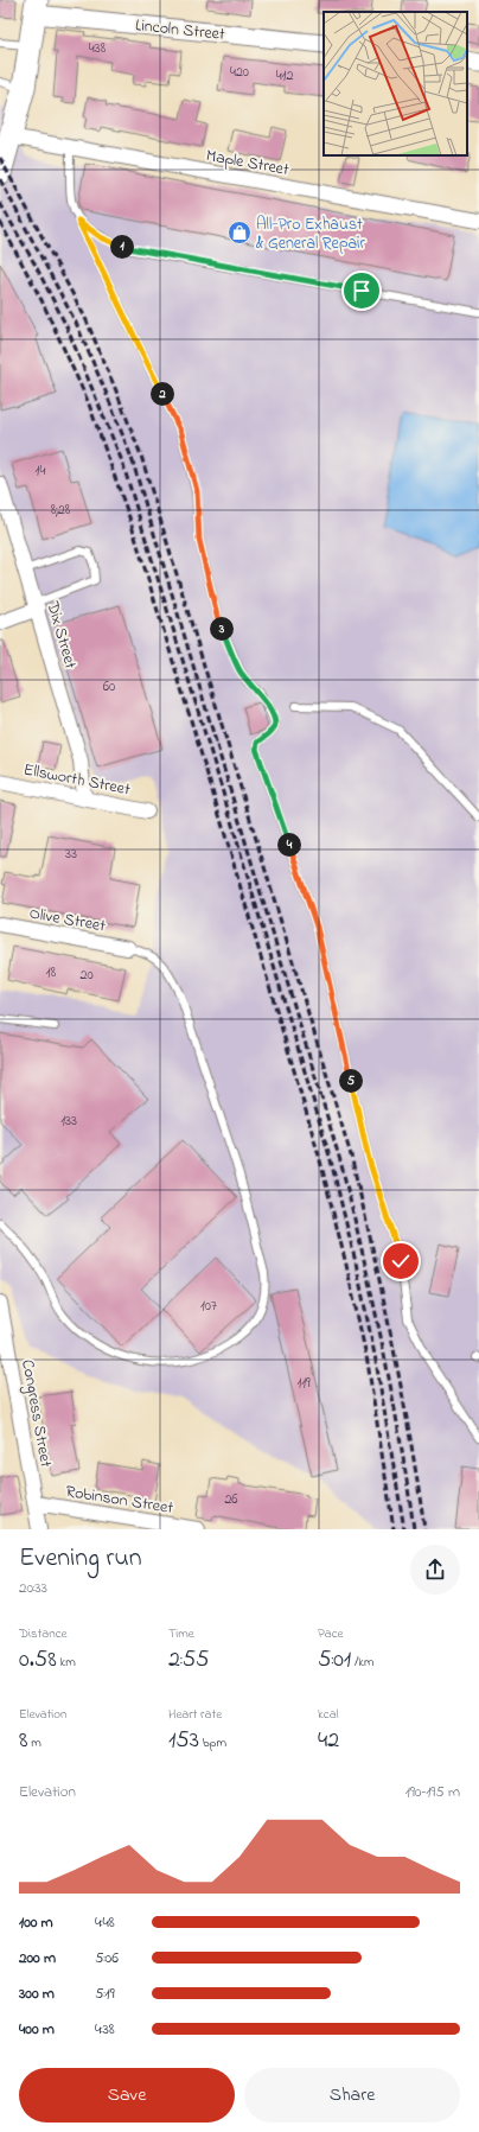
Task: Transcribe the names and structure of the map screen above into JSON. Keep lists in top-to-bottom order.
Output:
{
  "streets": {
    "street": [
      "Lincoln Street",
      "Maple Street",
      "Dix Street",
      "Ellsworth Street",
      "Olive Street",
      "Congress Street",
      "Robinson Street"
    ]
  },
  "crossings": [
    ["Dix Street", "Ellsworth Street"],
    ["Congress Street", "Robinson Street"]
  ],
  "places": {
    "shop": ["All-Pro Exhaust & General Repair"]
  },
  "house_numbers": [
    "438",
    "420",
    "412",
    "14",
    "8;28",
    "60",
    "33",
    "18",
    "20",
    "133",
    "107",
    "119",
    "26"
  ],
  "page": {
    "pins": [
      "1",
      "2",
      "3",
      "4",
      "5"
    ],
    "heading": ["Evening run", "20:33"],
    "stats": [
      ["Distance", "0.58 km"],
      ["Time", "2:55"],
      ["Pace", "5:01 /km"],
      ["Elevation", "8 m"],
      ["Heart rate", "153 bpm"],
      ["kcal", "42"]
    ],
    "chart": ["Elevation", "190–195 m"],
    "list": [
      {
        "name": "100 m",
        "note": "4:48"
      },
      {
        "name": "200 m",
        "note": "5:06"
      },
      {
        "name": "300 m",
        "note": "5:19"
      },
      {
        "name": "400 m",
        "note": "4:38"
      }
    ],
    "buttons": ["Save", "Share"]
  }
}
